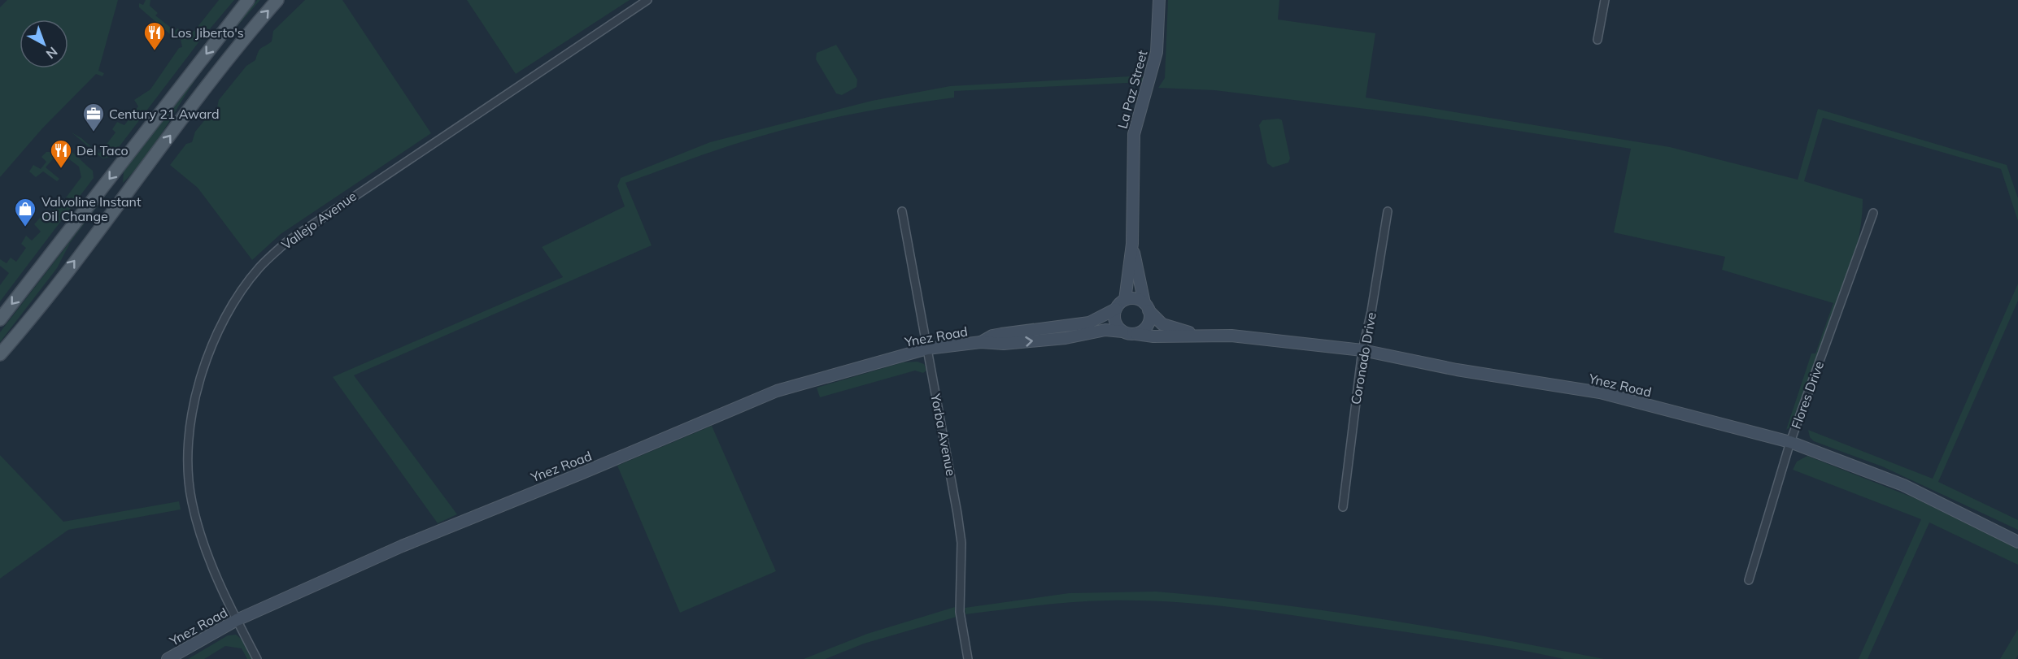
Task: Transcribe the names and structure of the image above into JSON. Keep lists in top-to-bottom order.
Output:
{
  "streets": {
    "main road": ["La Paz Street", "Ynez Road"],
    "street": [
      "Vallejo Avenue",
      "Coronado Drive",
      "Flores Drive",
      "Yorba Avenue"
    ]
  },
  "crossings": [
    ["La Paz Street", "Ynez Road"],
    ["Vallejo Avenue", "Ynez Road"],
    ["Ynez Road", "Coronado Drive"],
    ["Ynez Road", "Flores Drive"],
    ["Ynez Road", "Yorba Avenue"]
  ],
  "places": {
    "restaurant": ["Los Jiberto's", "Del Taco"],
    "office": ["Century 21 Award"],
    "shop": ["Valvoline Instant Oil Change"]
  },
  "north": "bottom right"
}
